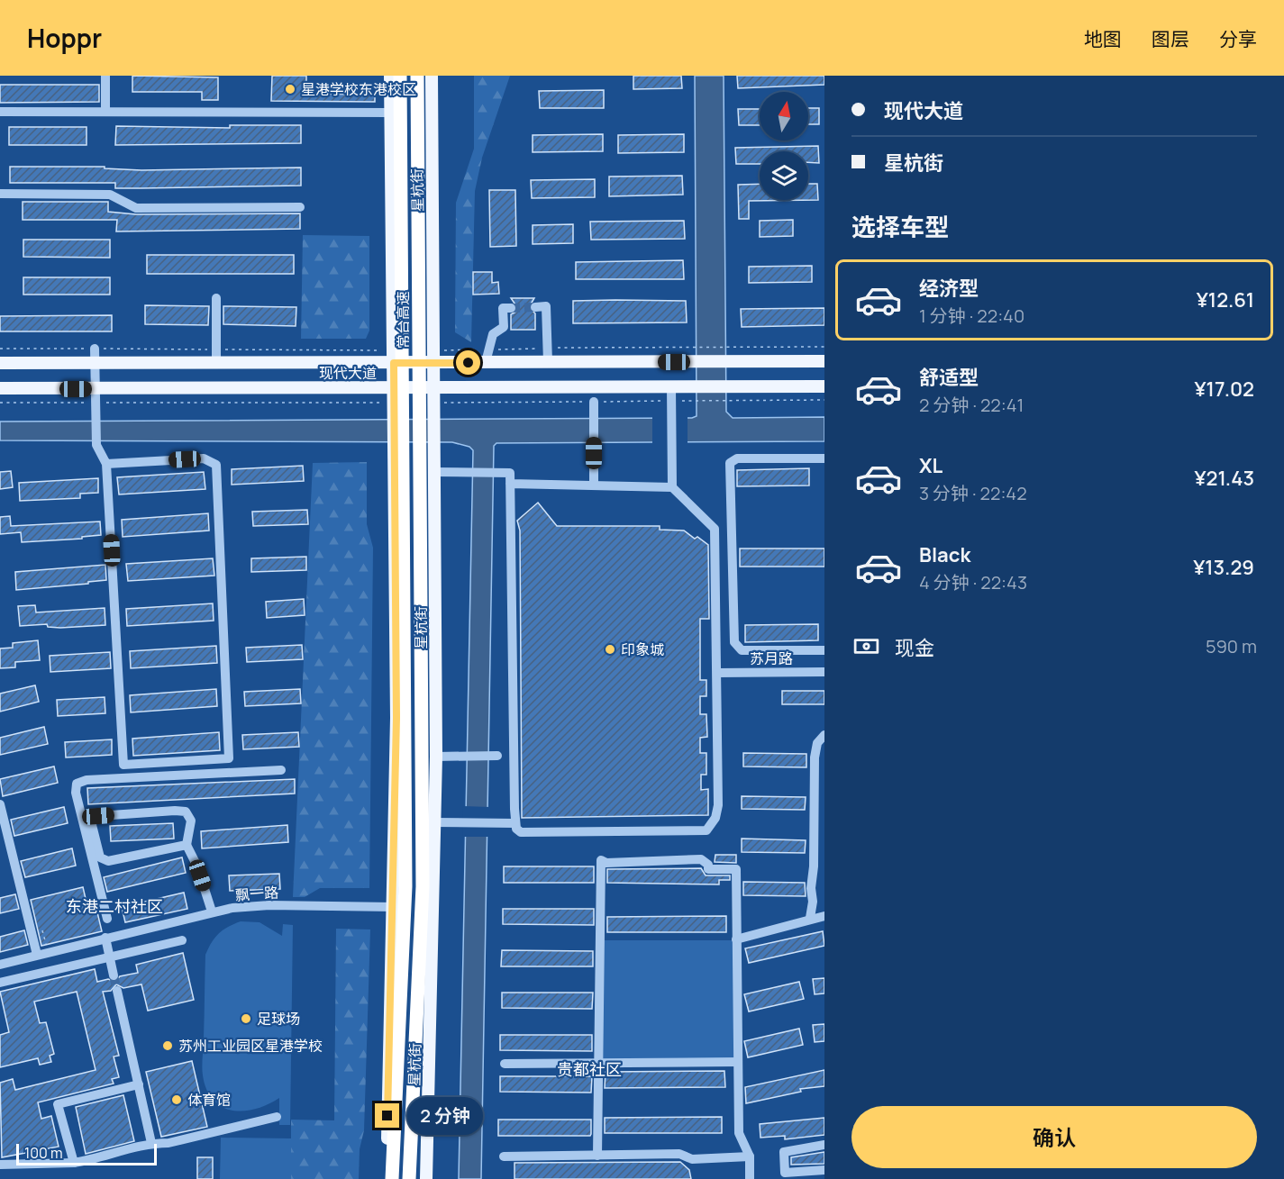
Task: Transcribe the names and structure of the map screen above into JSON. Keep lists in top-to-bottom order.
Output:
{
  "streets": {
    "highway": ["常台高速"],
    "main road": ["星杭街", "现代大道"],
    "street": ["苏月路", "飘一路"]
  },
  "crossings": [
    ["星杭街", "现代大道"],
    ["星杭街", "飘一路"]
  ],
  "districts": ["东港二村社区", "贵都社区"],
  "places": [
    "星港学校东港校区",
    "印象城",
    "足球场",
    "苏州工业园区星港学校",
    "体育馆"
  ],
  "scale_bar": "100 m",
  "north": "top",
  "page": {
    "header": "Hoppr",
    "nav": ["地图", "图层", "分享"],
    "banner": ["现代大道", "星杭街"],
    "heading": "选择车型",
    "list": [
      {
        "name": "经济型",
        "note": "1 分钟 · 22:40",
        "value": "¥12.61"
      },
      {
        "name": "舒适型",
        "note": "2 分钟 · 22:41",
        "value": "¥17.02"
      },
      {
        "name": "XL",
        "note": "3 分钟 · 22:42",
        "value": "¥21.43"
      },
      {
        "name": "Black",
        "note": "4 分钟 · 22:43",
        "value": "¥13.29"
      }
    ],
    "pay": ["现金", "590 m"],
    "buttons": "确认",
    "bubble": "2 分钟",
    "scale": "100 m"
  }
}
